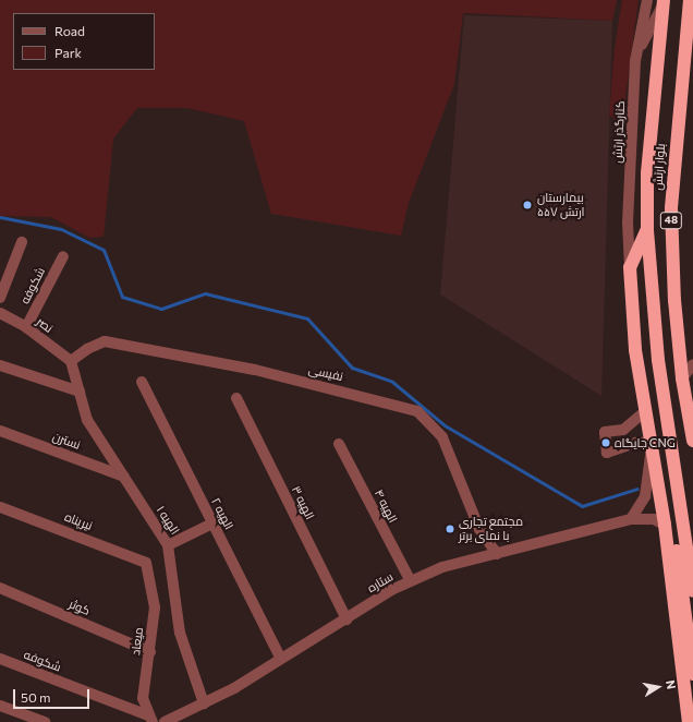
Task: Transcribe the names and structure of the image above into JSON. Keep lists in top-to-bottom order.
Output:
{
  "streets": {
    "highway": ["بلوار ارتش", "48"],
    "street": [
      "کنارگذر ارتش",
      "شکوفه",
      "نصر",
      "نفیسی",
      "نسترن",
      "الهیه ۳",
      "الهیه ۴",
      "الهیه ۲",
      "الهیه ۱",
      "نیرپناه",
      "ستاره",
      "کوثر",
      "میعاد"
    ]
  },
  "crossings": [
    ["بلوار ارتش", "48"],
    ["شکوفه", "نصر"],
    ["شکوفه", "میعاد"],
    ["نصر", "نفیسی"],
    ["نصر", "الهیه ۱"],
    ["نفیسی", "الهیه ۱"],
    ["نفیسی", "ستاره"],
    ["نسترن", "الهیه ۱"],
    ["الهیه ۳", "ستاره"],
    ["الهیه ۴", "ستاره"],
    ["الهیه ۲", "ستاره"],
    ["الهیه ۱", "ستاره"],
    ["نیرپناه", "میعاد"],
    ["کوثر", "میعاد"]
  ],
  "places": ["بیمارستان ۵۵۷ ارتش", "جایگاه CNG", "مجتمع تجاری با نمای برتر"],
  "legend": ["Road", "Park"],
  "scale_bar": "50 m",
  "north": "right"
}
